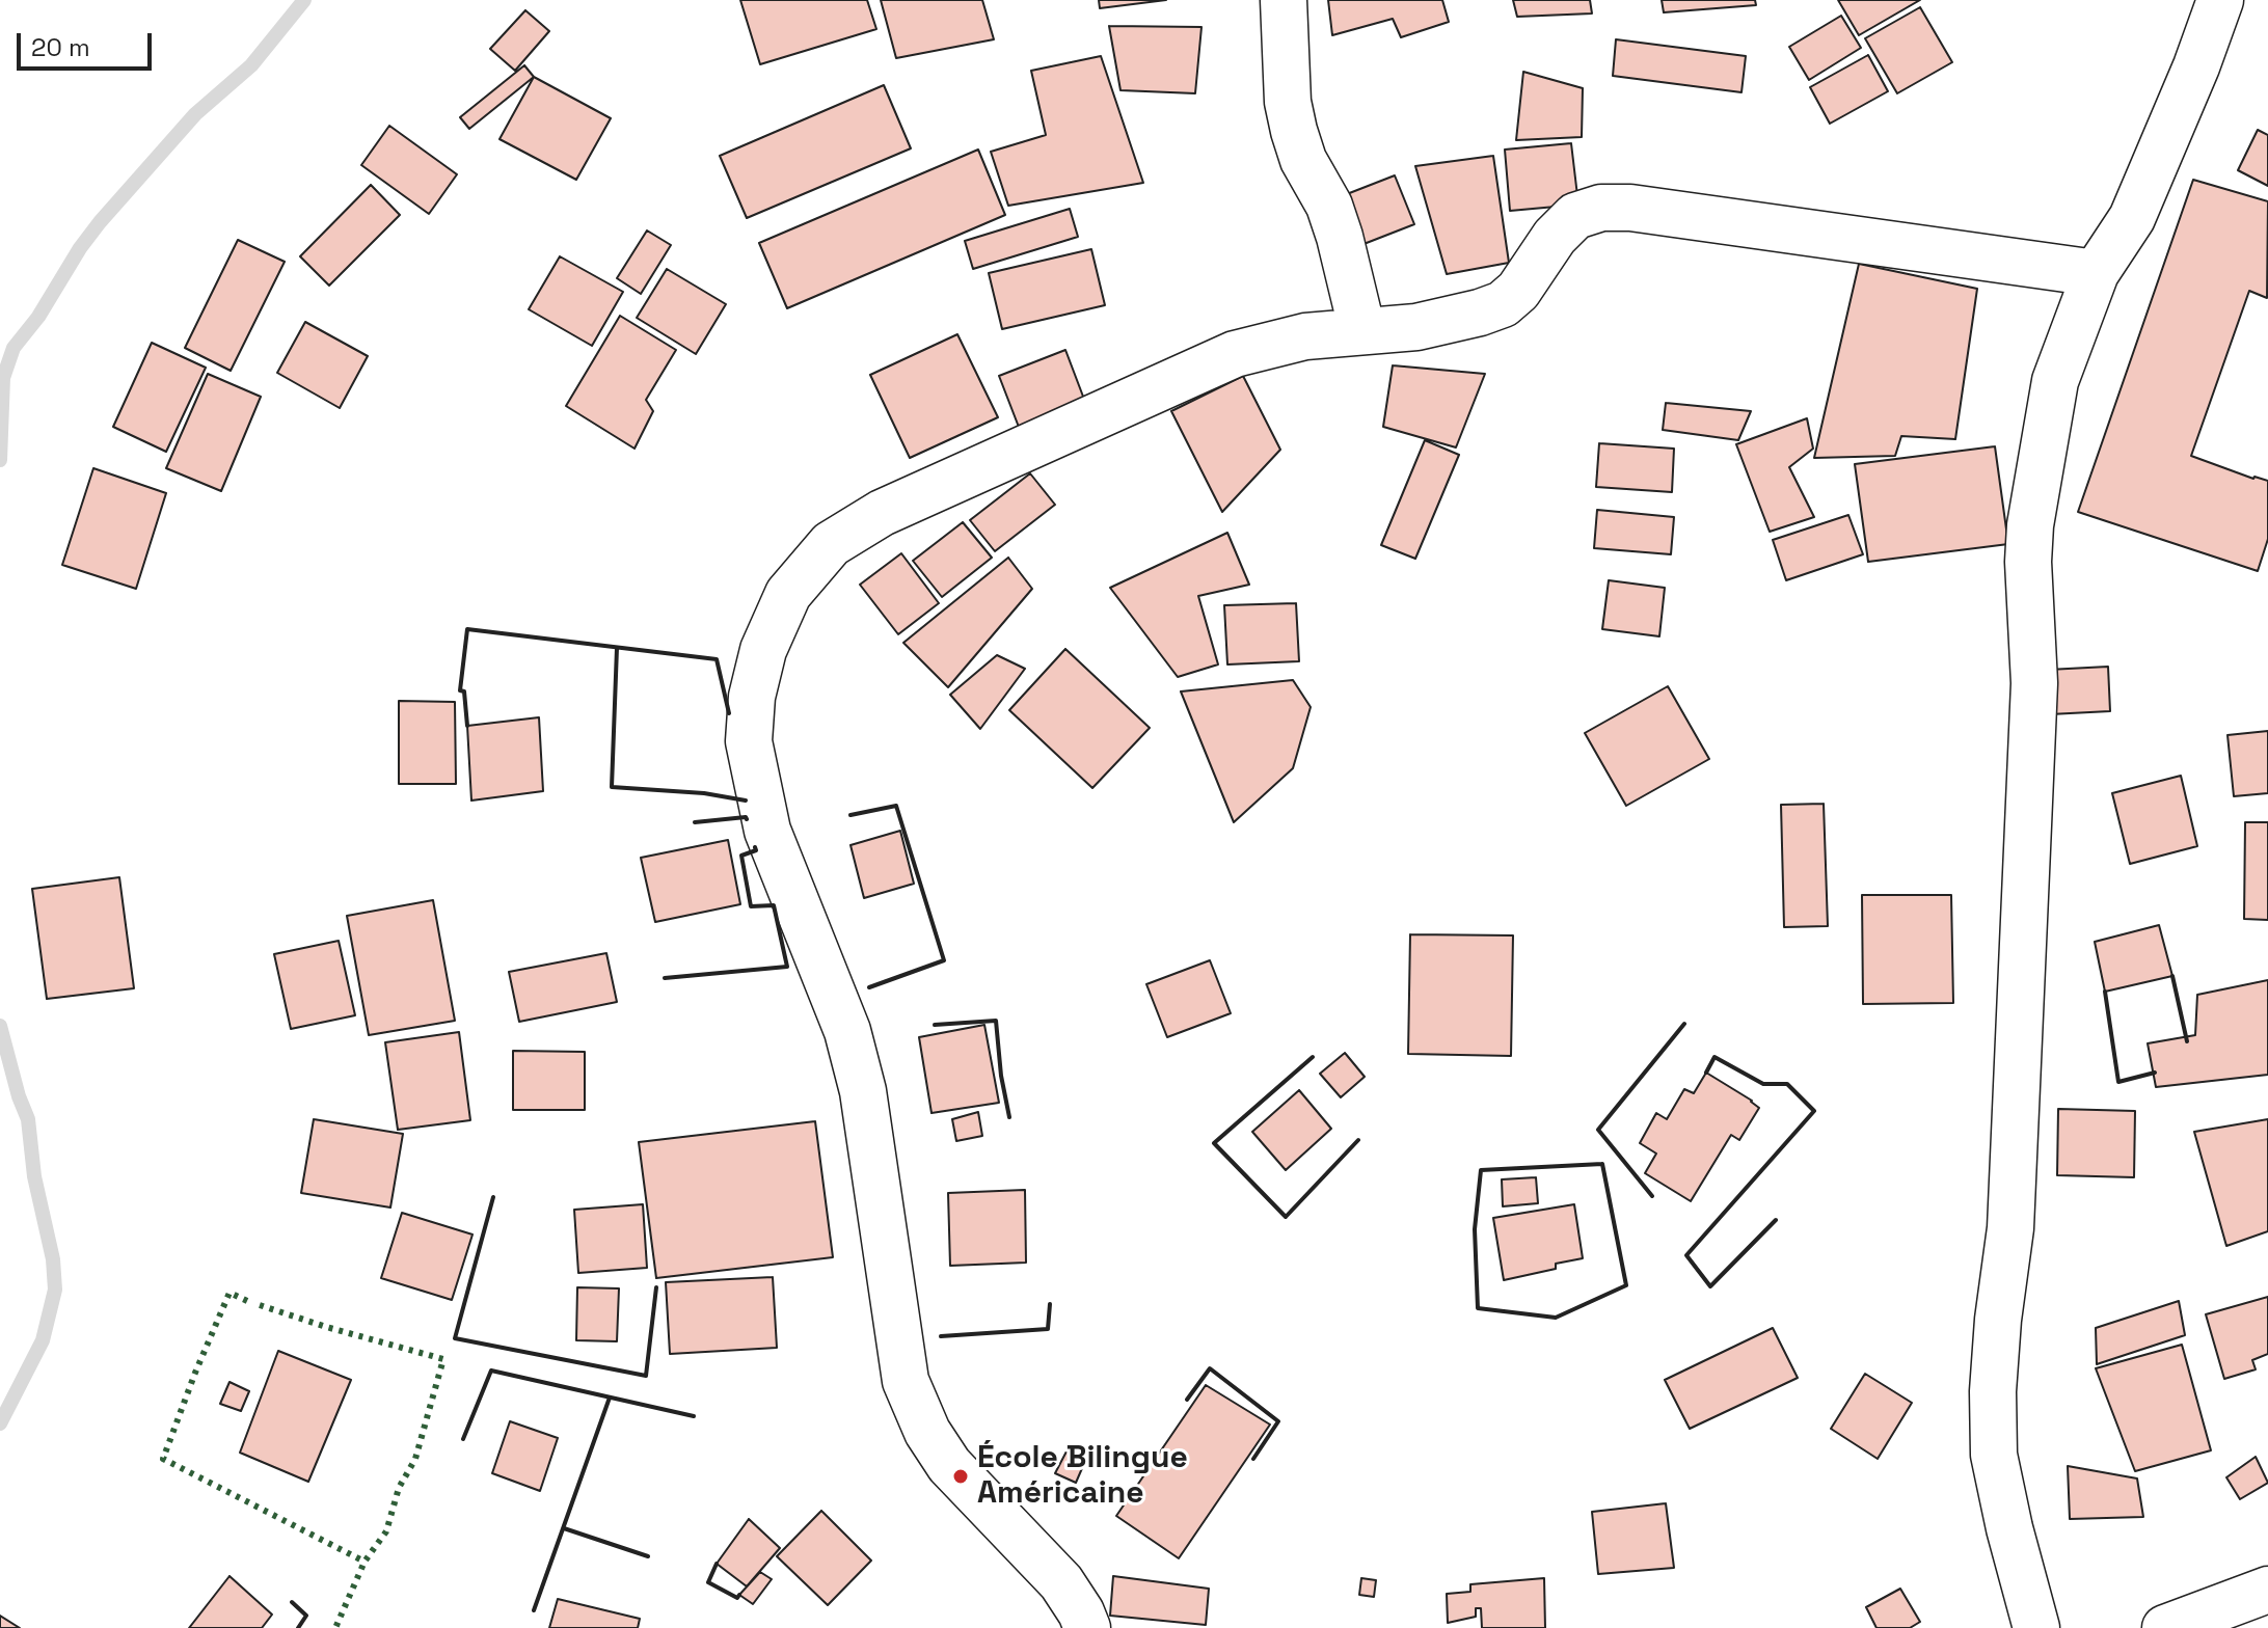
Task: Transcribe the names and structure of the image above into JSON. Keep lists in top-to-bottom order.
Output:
{
  "places": ["École Bilingue Américaine"],
  "scale_bar": "20 m"
}
